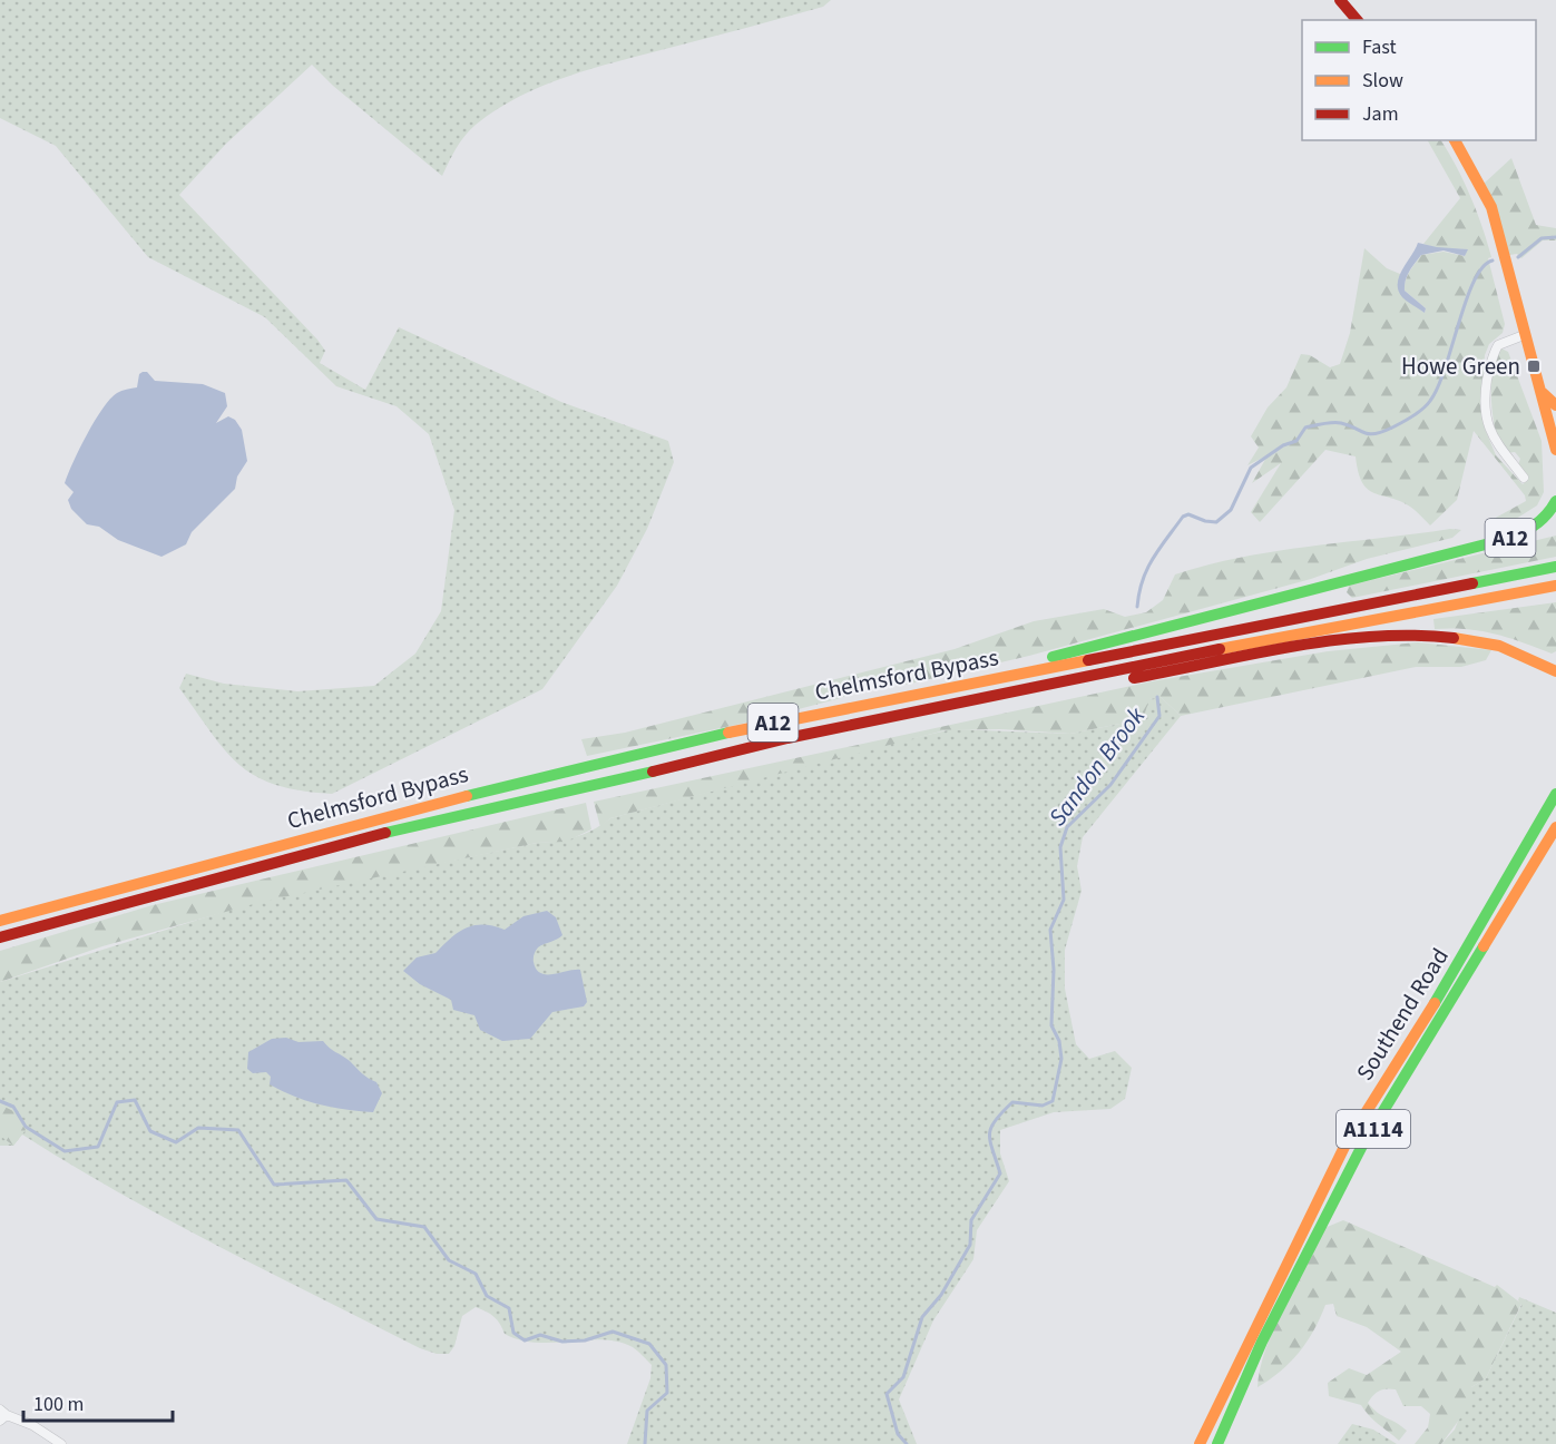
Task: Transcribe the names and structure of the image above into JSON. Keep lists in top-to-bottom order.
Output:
{
  "streets": {
    "main road": [
      "A12",
      "Chelmsford Bypass",
      "Southend Road",
      "A1114"
    ]
  },
  "crossings": [
    ["A12", "Chelmsford Bypass"]
  ],
  "water": ["Sandon Brook"],
  "places": {
    "transit": ["Howe Green"]
  },
  "legend": ["Fast", "Slow", "Jam"],
  "scale_bar": "100 m"
}
